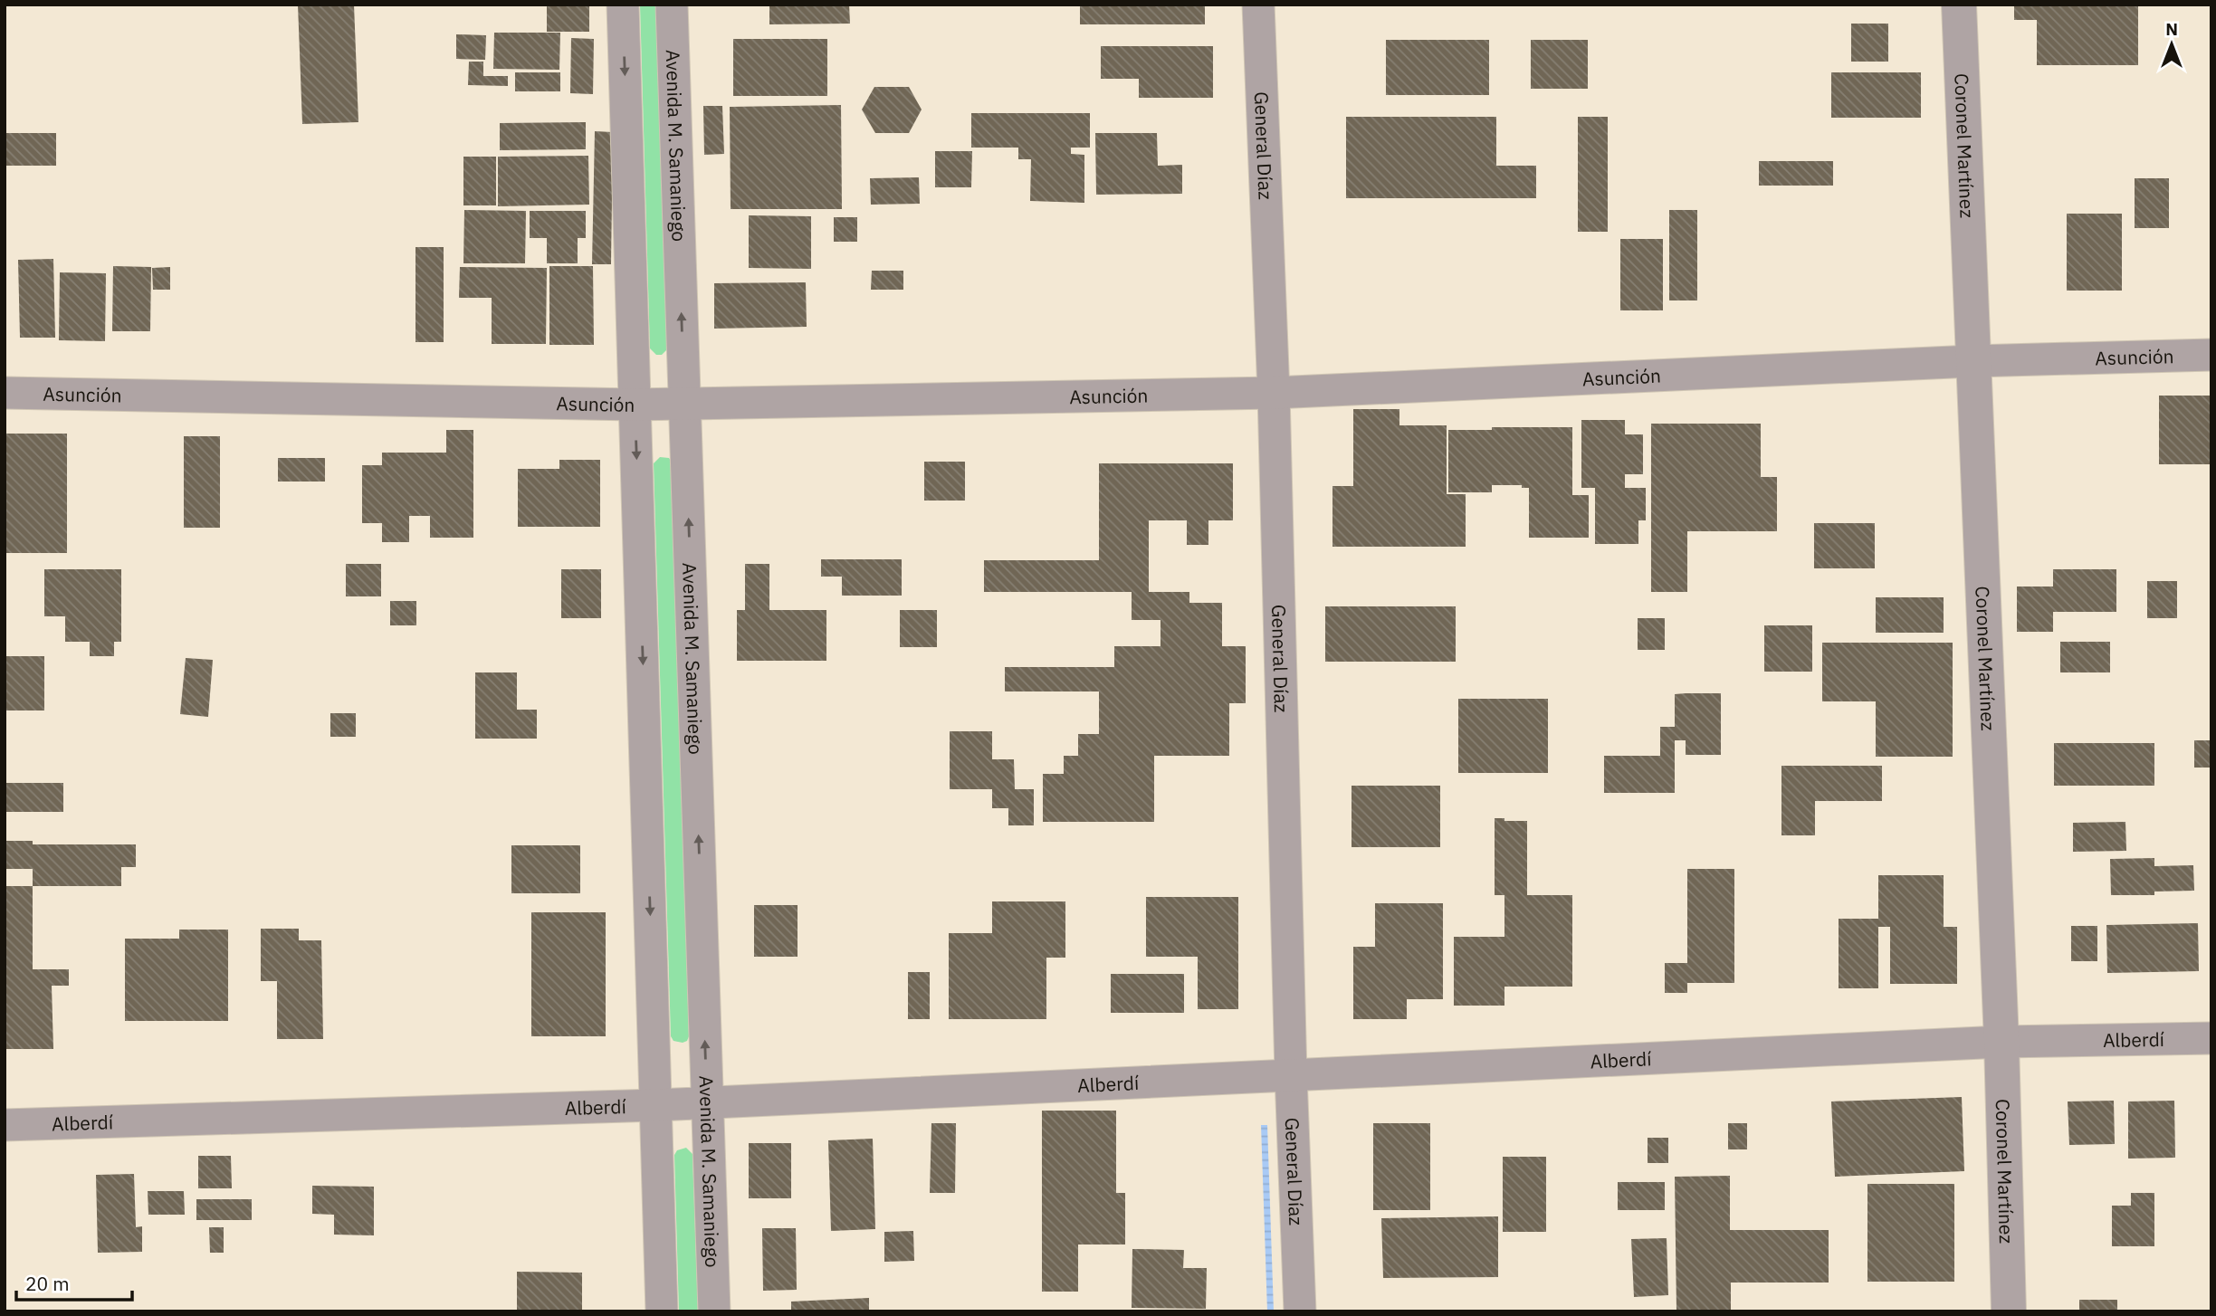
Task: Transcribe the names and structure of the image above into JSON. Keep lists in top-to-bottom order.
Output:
{
  "streets": {
    "street": [
      "Avenida M. Samaniego",
      "General Díaz",
      "Coronel Martínez",
      "Asunción",
      "Alberdí"
    ]
  },
  "crossings": [
    ["Avenida M. Samaniego", "Asunción"],
    ["Avenida M. Samaniego", "Alberdí"],
    ["General Díaz", "Asunción"],
    ["General Díaz", "Alberdí"],
    ["Coronel Martínez", "Asunción"],
    ["Coronel Martínez", "Alberdí"]
  ],
  "scale_bar": "20 m",
  "north": "top"
}
